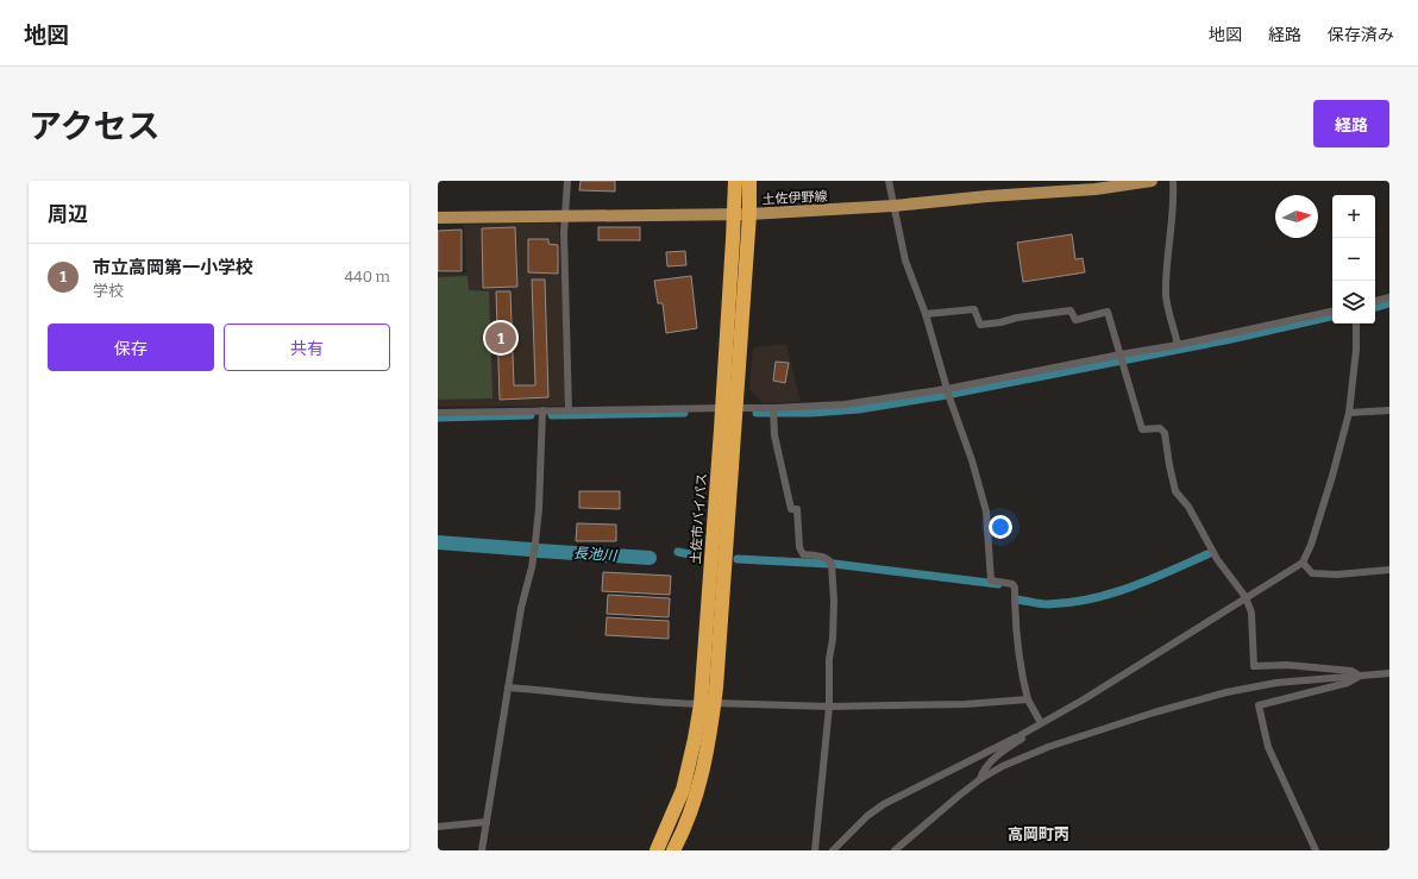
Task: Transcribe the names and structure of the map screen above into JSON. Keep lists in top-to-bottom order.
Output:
{
  "streets": {
    "highway": ["土佐市バイパス"],
    "main road": ["土佐伊野線"]
  },
  "crossings": [
    ["土佐伊野線", "土佐市バイパス"]
  ],
  "districts": ["高岡町丙"],
  "water": ["長池川"],
  "north": "right",
  "page": {
    "header": "地図",
    "nav": ["地図", "経路", "保存済み"],
    "title": "アクセス",
    "buttons": [
      "経路",
      ["保存", "共有"]
    ],
    "heading": "周辺",
    "map_buttons": ["+", "−"],
    "list": [
      {
        "mark": "1",
        "name": "市立高岡第一小学校",
        "note": "学校",
        "value": "440 m"
      }
    ],
    "pins": "1"
  }
}
